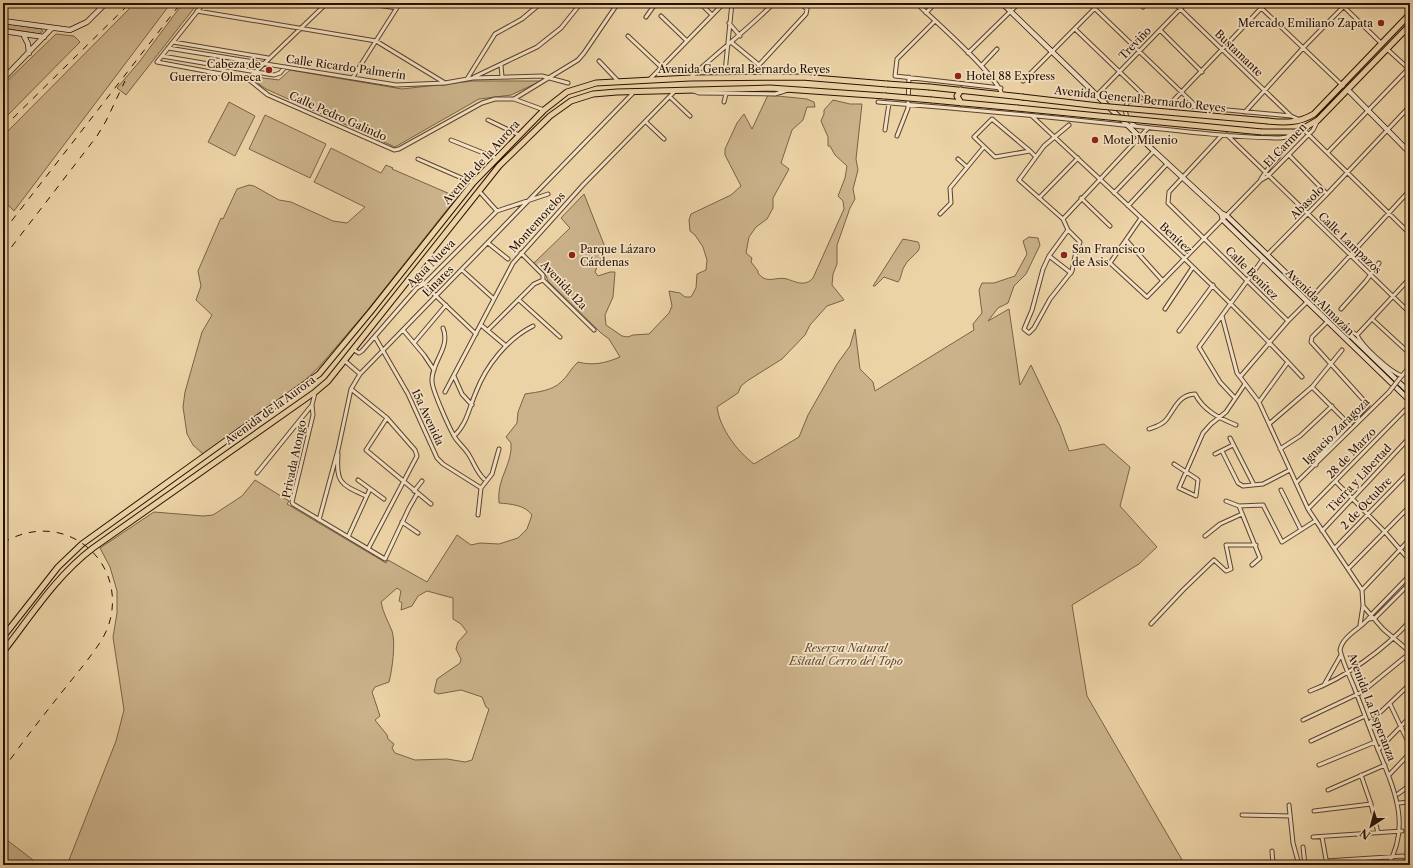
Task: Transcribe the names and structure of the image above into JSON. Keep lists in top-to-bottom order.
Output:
{
  "streets": {
    "main road": ["Avenida General Bernardo Reyes", "Avenida de la Aurora", "Avenida Almazán"],
    "street": [
      "Treviño",
      "Bustamante",
      "Calle Ricardo Palmerín",
      "Calle Pedro Galindo",
      "El Carmen",
      "Abasolo",
      "Montemorelos",
      "Benítez",
      "Calle Lampazos",
      "Agua Nueva",
      "Calle Benítez",
      "Linares",
      "Avenida 12a",
      "15a Avenida",
      "Ignacio Zaragoza",
      "28 de Marzo",
      "Privada Atongo",
      "Tierra y Libertad",
      "2 de Octubre",
      "Avenida La Esperanza"
    ]
  },
  "crossings": [
    ["Treviño", "Bustamante"],
    ["Treviño", "Avenida Almazán"],
    ["Avenida General Bernardo Reyes", "El Carmen"],
    ["Avenida General Bernardo Reyes", "Avenida de la Aurora"],
    ["Avenida General Bernardo Reyes", "Montemorelos"],
    ["Avenida General Bernardo Reyes", "Linares"],
    ["El Carmen", "Benítez"],
    ["El Carmen", "Calle Lampazos"],
    ["El Carmen", "Calle Benítez"],
    ["El Carmen", "Avenida Almazán"],
    ["Avenida de la Aurora", "Agua Nueva"],
    ["Avenida de la Aurora", "Privada Atongo"],
    ["Abasolo", "Benítez"],
    ["Abasolo", "Calle Lampazos"],
    ["Abasolo", "Calle Benítez"],
    ["Abasolo", "Avenida Almazán"],
    ["Montemorelos", "Avenida 12a"],
    ["Agua Nueva", "Linares"],
    ["Agua Nueva", "15a Avenida"],
    ["Calle Benítez", "Avenida Almazán"],
    ["Linares", "15a Avenida"],
    ["Linares", "Privada Atongo"]
  ],
  "parks": ["Reserva Natural Estatal Cerro del Topo"],
  "places": [
    "Mercado Emiliano Zapata",
    "Cabeza de Guerrero Olmeca",
    "Hotel 88 Express",
    "Motel Milenio",
    "Parque Lázaro Cárdenas",
    "San Francisco de Asis"
  ],
  "north": "bottom left"
}
